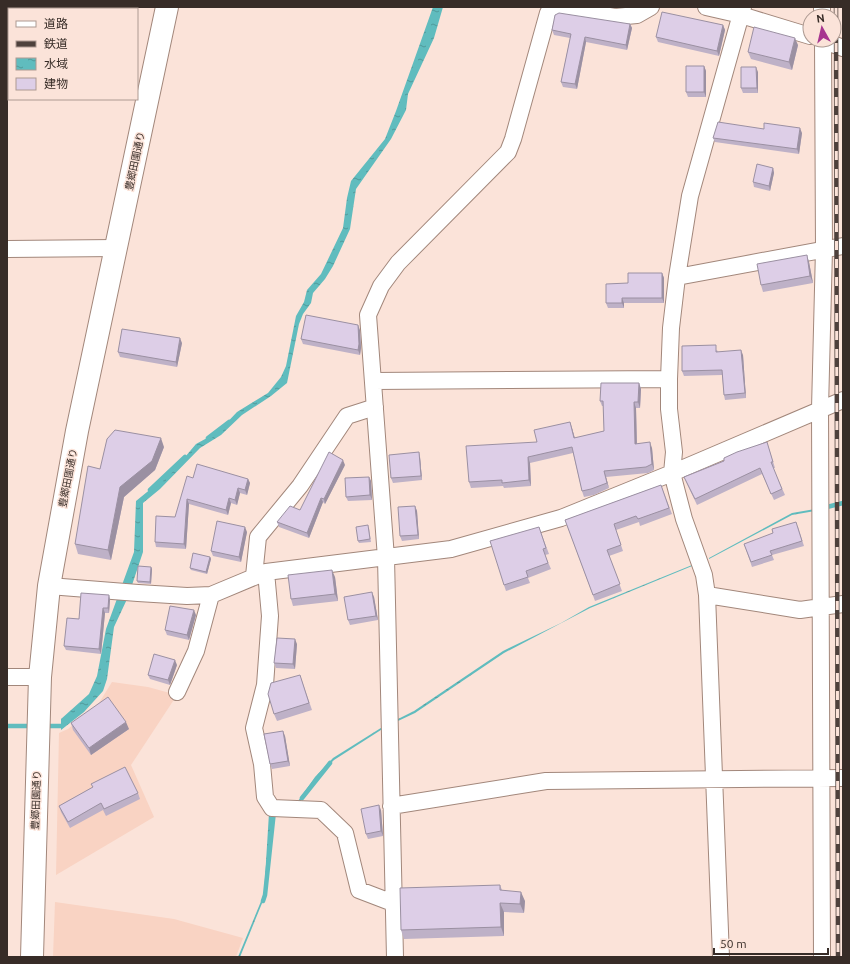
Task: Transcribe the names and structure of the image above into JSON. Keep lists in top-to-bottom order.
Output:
{
  "streets": {
    "street": ["豊郷田園通り"]
  },
  "legend": [
    "道路",
    "鉄道",
    "水域",
    "建物"
  ],
  "scale_bar": "50 m",
  "north": "top"
}
